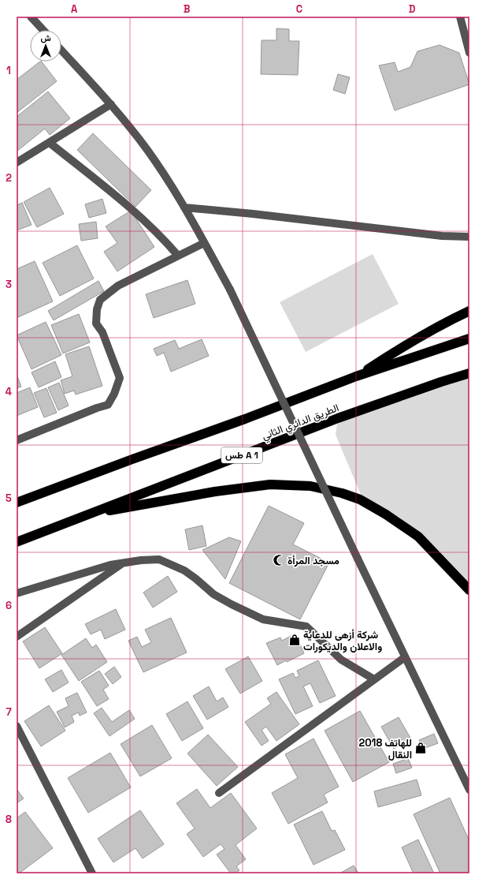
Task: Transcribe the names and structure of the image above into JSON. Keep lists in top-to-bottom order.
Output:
{
  "streets": {
    "highway": ["الطريق الدائري الثاني", "طس A 1"]
  },
  "places": {
    "mosque": ["مسجد المرأة"],
    "shop": ["شركة أزهى للدعاية والاعلان والديكورات", "2018 للهاتف النقال"]
  },
  "north": "top",
  "grid": {
    "columns": [
      "A",
      "B",
      "C",
      "D"
    ],
    "rows": [
      "1",
      "2",
      "3",
      "4",
      "5",
      "6",
      "7",
      "8"
    ]
  }
}
